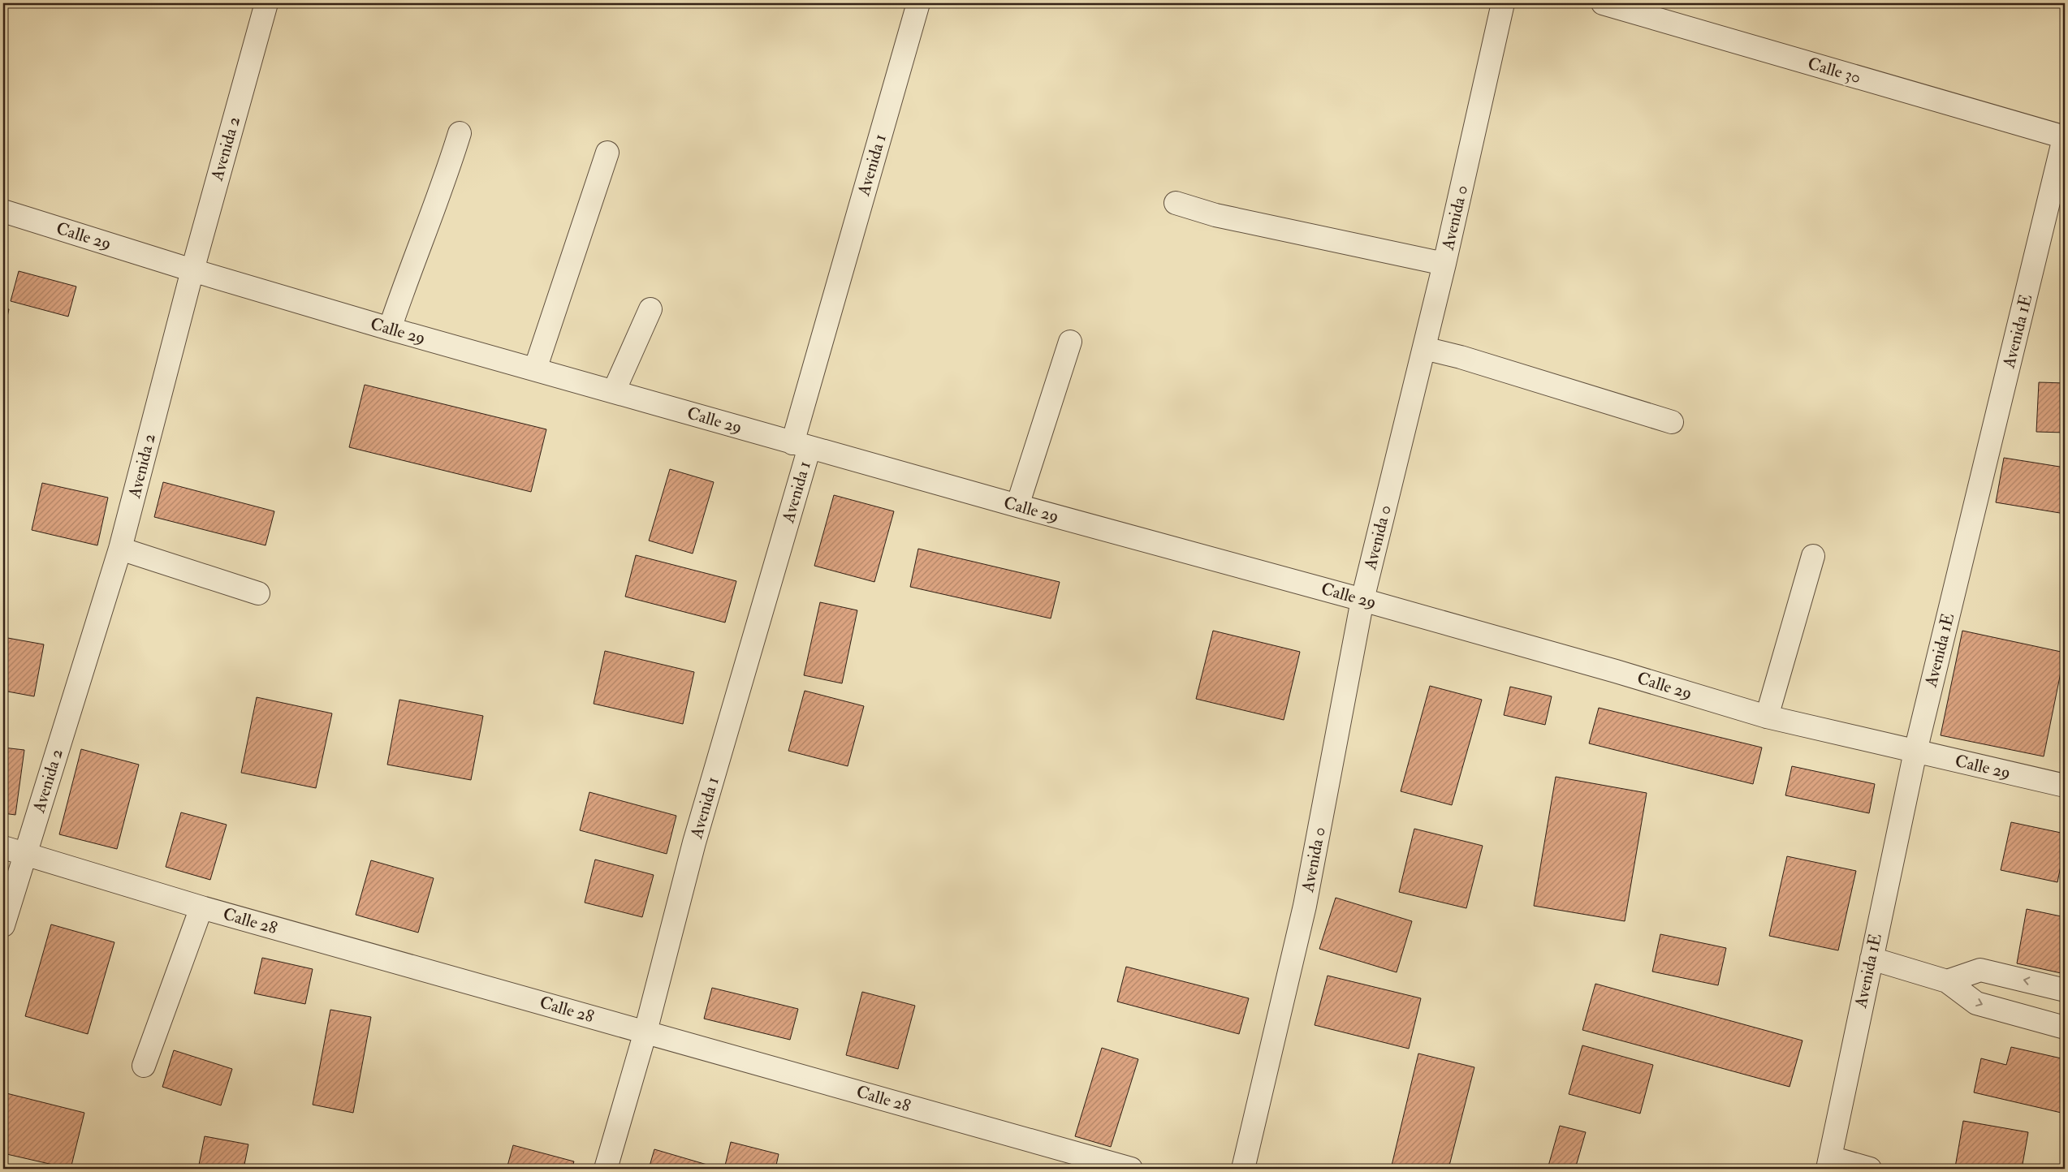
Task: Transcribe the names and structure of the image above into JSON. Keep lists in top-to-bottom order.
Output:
{
  "streets": {
    "street": [
      "Calle 30",
      "Avenida 2",
      "Avenida 1",
      "Avenida 0",
      "Calle 29",
      "Avenida 1E",
      "Calle 28"
    ]
  },
  "crossings": [
    ["Calle 30", "Avenida 1E"],
    ["Avenida 2", "Calle 29"],
    ["Avenida 2", "Calle 28"],
    ["Avenida 1", "Calle 29"],
    ["Avenida 1", "Calle 28"],
    ["Avenida 0", "Calle 29"],
    ["Calle 29", "Avenida 1E"]
  ]
}
